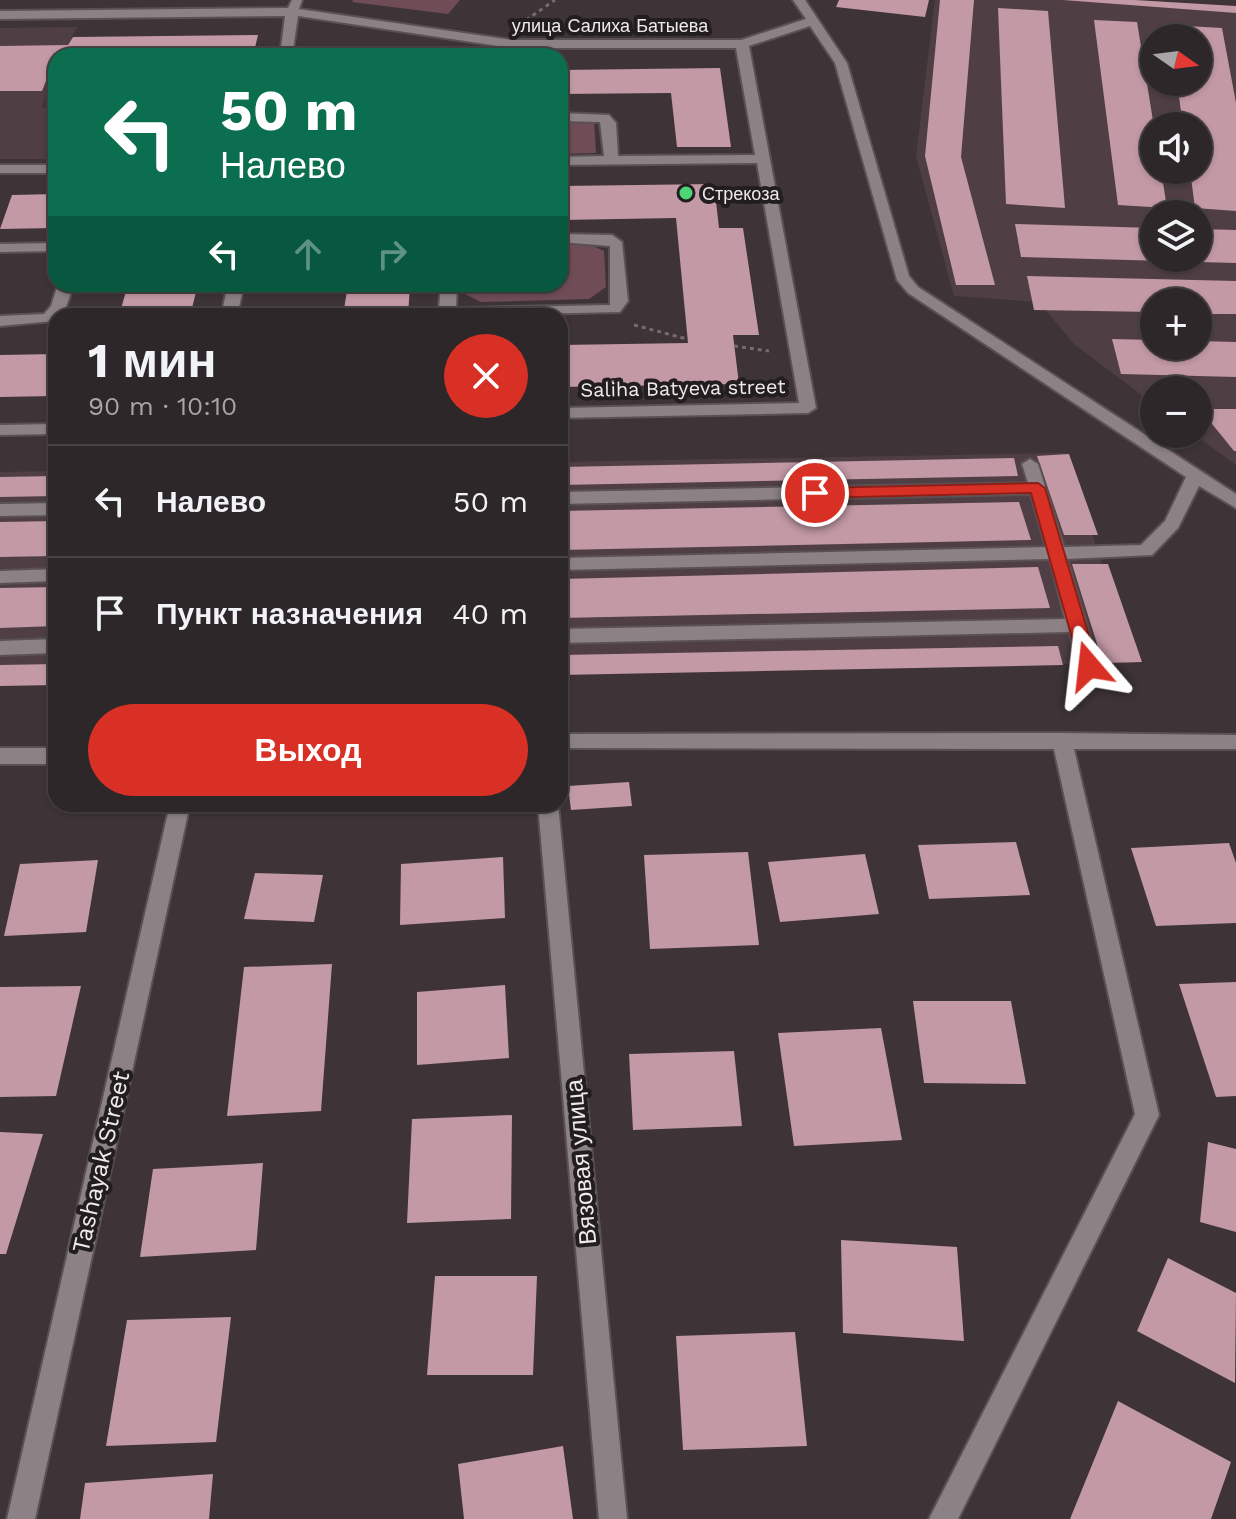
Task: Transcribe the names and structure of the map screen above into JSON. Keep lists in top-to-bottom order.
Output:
{
  "streets": {
    "street": [
      "улица Салиха Батыева",
      "Saliha Batyeva street",
      "Tashayak Street",
      "Вязовая улица"
    ]
  },
  "places": ["Стрекоза"],
  "north": "right",
  "page": {
    "map_buttons": ["+", "−"],
    "turn": ["50 m", "Налево"],
    "heading": ["1 мин", "90 m · 10:10"],
    "list": [
      {
        "name": "Налево",
        "value": "50 m"
      },
      {
        "name": "Пункт назначения",
        "value": "40 m"
      }
    ],
    "buttons": "Выход"
  }
}
